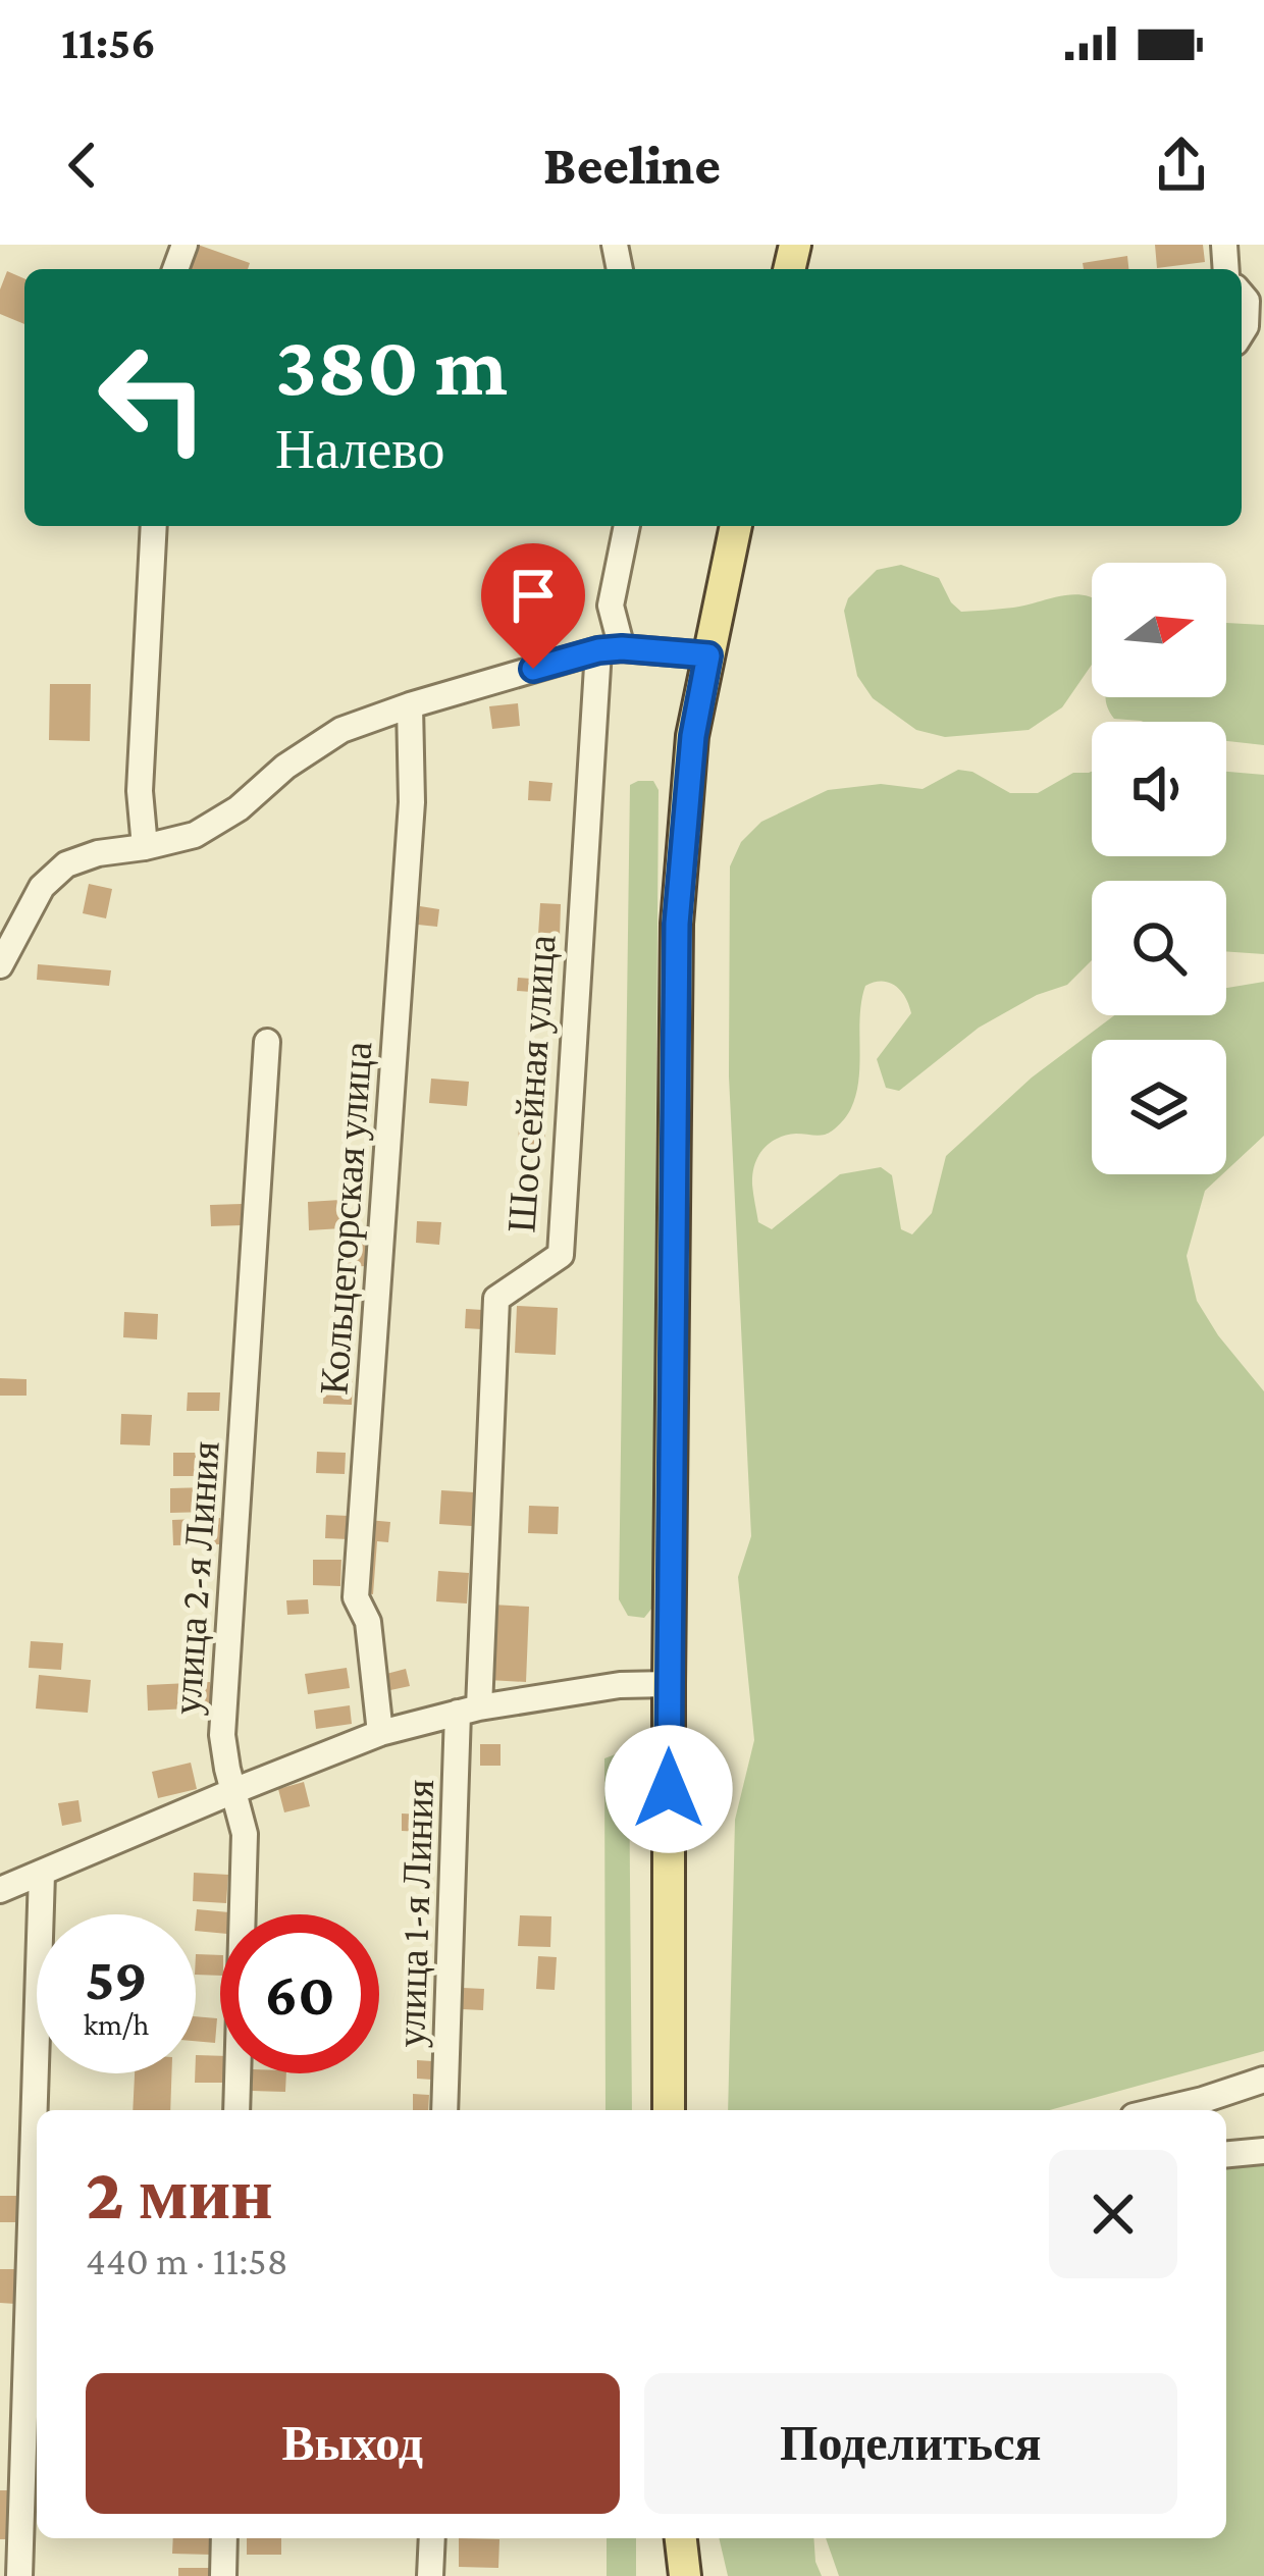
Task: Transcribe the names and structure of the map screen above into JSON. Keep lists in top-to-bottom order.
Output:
{
  "streets": {
    "street": [
      "Шоссейная улица",
      "Кольцегорская улица",
      "улица 2-я Линия",
      "улица 1-я Линия"
    ]
  },
  "crossings": [
    ["Шоссейная улица", "улица 1-я Линия"]
  ],
  "north": "right",
  "page": {
    "status": "11:56",
    "header": "Beeline",
    "turn": ["380 m", "Налево"],
    "speed": "59 km/h",
    "limit": "60",
    "heading": ["2 мин", "440 m · 11:58"],
    "buttons": ["Выход", "Поделиться"]
  }
}
